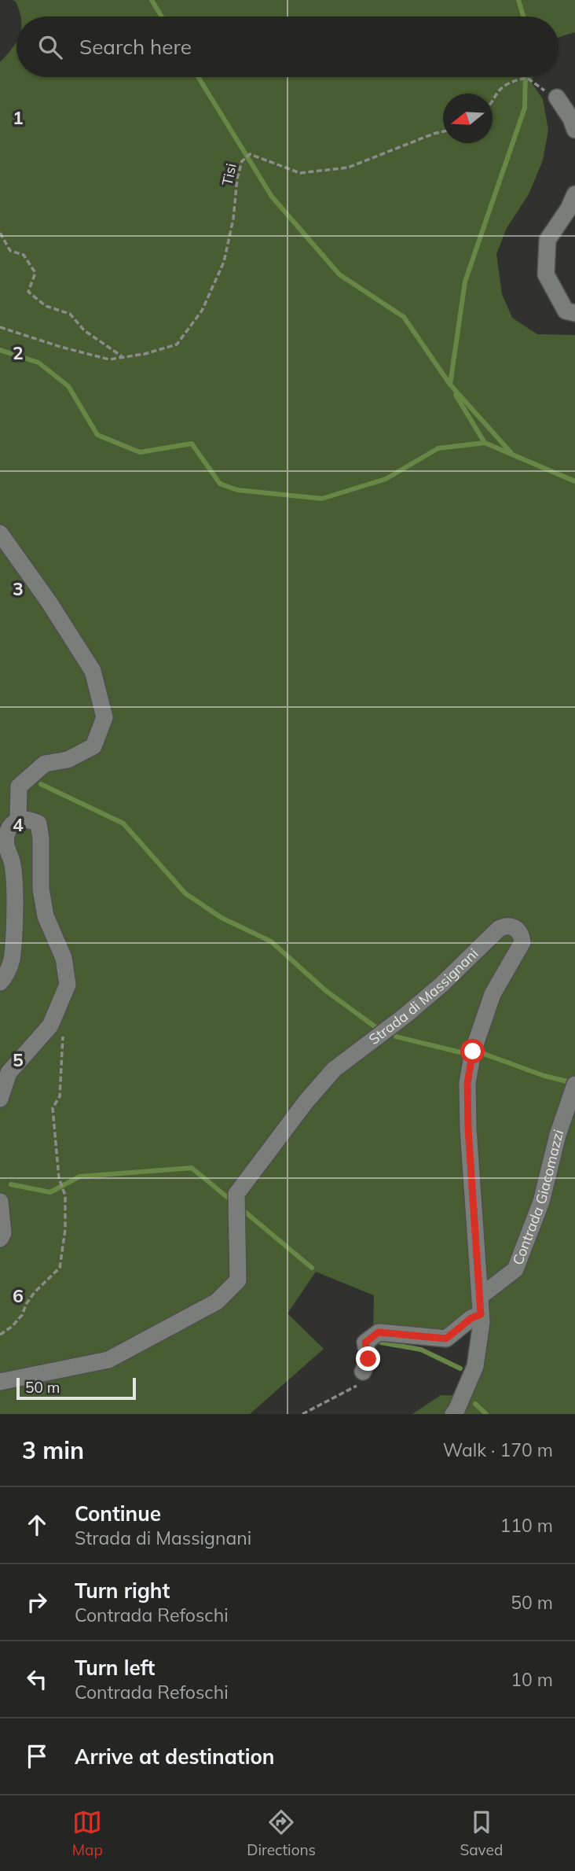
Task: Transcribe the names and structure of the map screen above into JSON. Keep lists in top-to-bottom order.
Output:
{
  "streets": {
    "street": ["Strada di Massignani", "Contrada Giacomazzi"],
    "path": ["Tisi"]
  },
  "crossings": [
    ["Strada di Massignani", "Contrada Giacomazzi"]
  ],
  "scale_bar": "50 m",
  "north": "left",
  "page": {
    "search": "Search here",
    "scale": "50 m",
    "heading": ["3 min", "Walk · 170 m"],
    "list": [
      ["Continue", "Strada di Massignani", "110 m"],
      ["Turn right", "Contrada Refoschi", "50 m"],
      ["Turn left", "Contrada Refoschi", "10 m"],
      "Arrive at destination"
    ],
    "nav": ["Map", "Directions", "Saved"]
  },
  "grid": {
    "rows": [
      "1",
      "2",
      "3",
      "4",
      "5",
      "6"
    ]
  }
}
